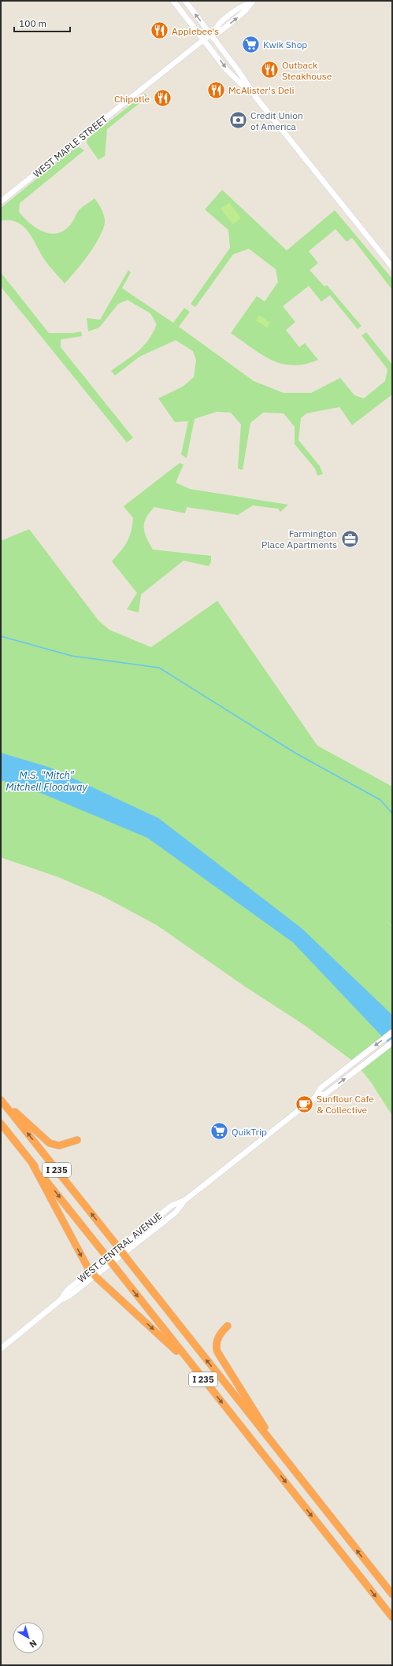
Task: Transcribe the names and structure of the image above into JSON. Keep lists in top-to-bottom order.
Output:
{
  "streets": {
    "highway": ["I 235"],
    "main road": ["WEST MAPLE STREET", "WEST CENTRAL AVENUE"]
  },
  "water": ["M.S. \"Mitch\" Mitchell Floodway"],
  "places": {
    "restaurant": [
      "Applebee's",
      "Outback Steakhouse",
      "McAlister's Deli",
      "Chipotle"
    ],
    "supermarket": ["Kwik Shop", "QuikTrip"],
    "bank": ["Credit Union of America"],
    "office": ["Farmington Place Apartments"],
    "cafe": ["Sunflour Cafe & Collective"]
  },
  "scale_bar": "100 m",
  "north": "bottom right"
}
